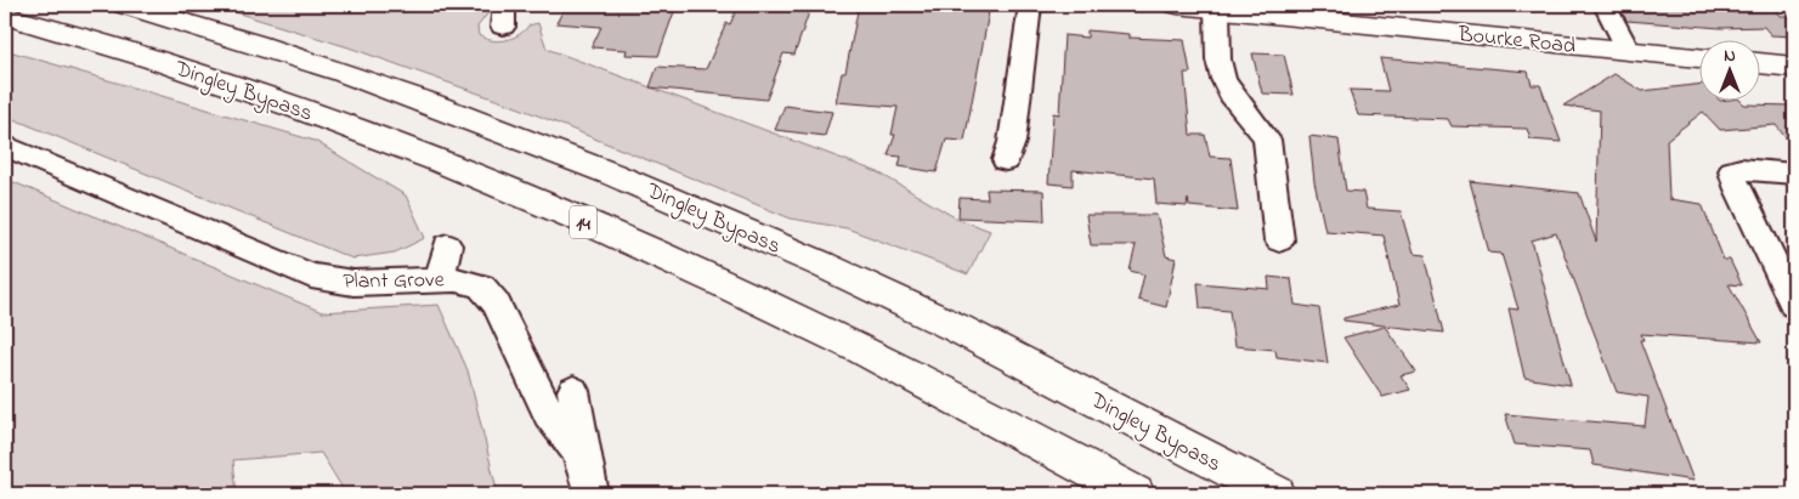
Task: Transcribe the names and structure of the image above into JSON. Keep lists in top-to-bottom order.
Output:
{
  "streets": {
    "main road": ["Bourke Road", "Dingley Bypass", "14"],
    "street": ["Plant Grove"]
  },
  "north": "top"
}
